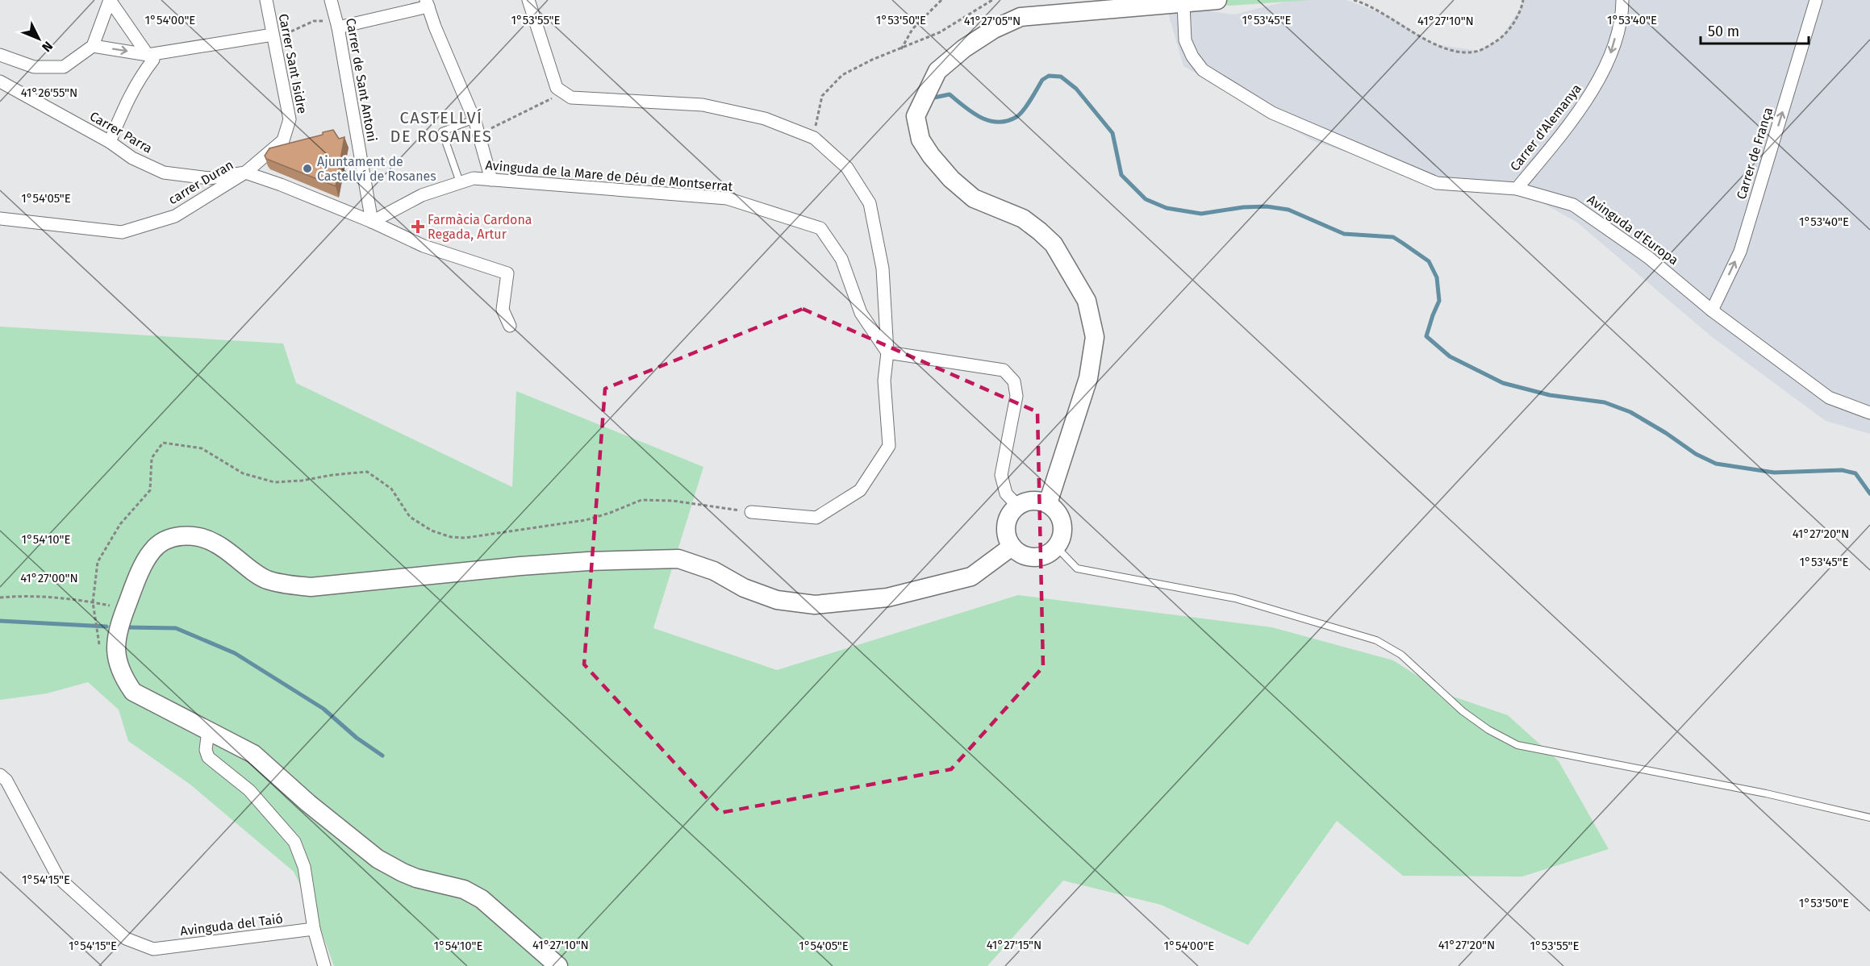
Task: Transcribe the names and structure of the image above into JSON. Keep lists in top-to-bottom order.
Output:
{
  "streets": {
    "street": [
      "Carrer Sant Isidre",
      "Carrer de Sant Antoni",
      "Carrer d'Alemanya",
      "Carrer Parra",
      "Carrer de França",
      "Avinguda de la Mare de Déu de Montserrat",
      "carrer Duran",
      "Avinguda d'Europa",
      "Avinguda del Taió"
    ]
  },
  "crossings": [
    ["Carrer Sant Isidre", "Carrer Parra"],
    ["Carrer Sant Isidre", "carrer Duran"],
    ["Carrer de Sant Antoni", "Carrer Parra"],
    ["Carrer de Sant Antoni", "Avinguda de la Mare de Déu de Montserrat"],
    ["Carrer d'Alemanya", "Avinguda d'Europa"],
    ["Carrer Parra", "Avinguda de la Mare de Déu de Montserrat"],
    ["Carrer Parra", "carrer Duran"],
    ["Carrer de França", "Avinguda d'Europa"]
  ],
  "one_way": ["Carrer d'Alemanya", "Carrer de França"],
  "districts": ["CASTELLVÍ DE ROSANES"],
  "places": {
    "other": ["Ajuntament de Castellví de Rosanes"],
    "health": ["Farmàcia Cardona Regada, Artur"]
  },
  "scale_bar": "50 m",
  "north": "bottom right",
  "coordinates": [
    "1°54'00\"E",
    "1°53'55\"E",
    "1°53'50\"E",
    "1°53'45\"E",
    "1°53'40\"E",
    "41°27'05\"N",
    "41°27'10\"N",
    "41°26'55\"N",
    "1°54'05\"E",
    "41°27'20\"N",
    "1°54'10\"E",
    "41°27'00\"N",
    "1°54'15\"E",
    "41°27'15\"N"
  ]
}
